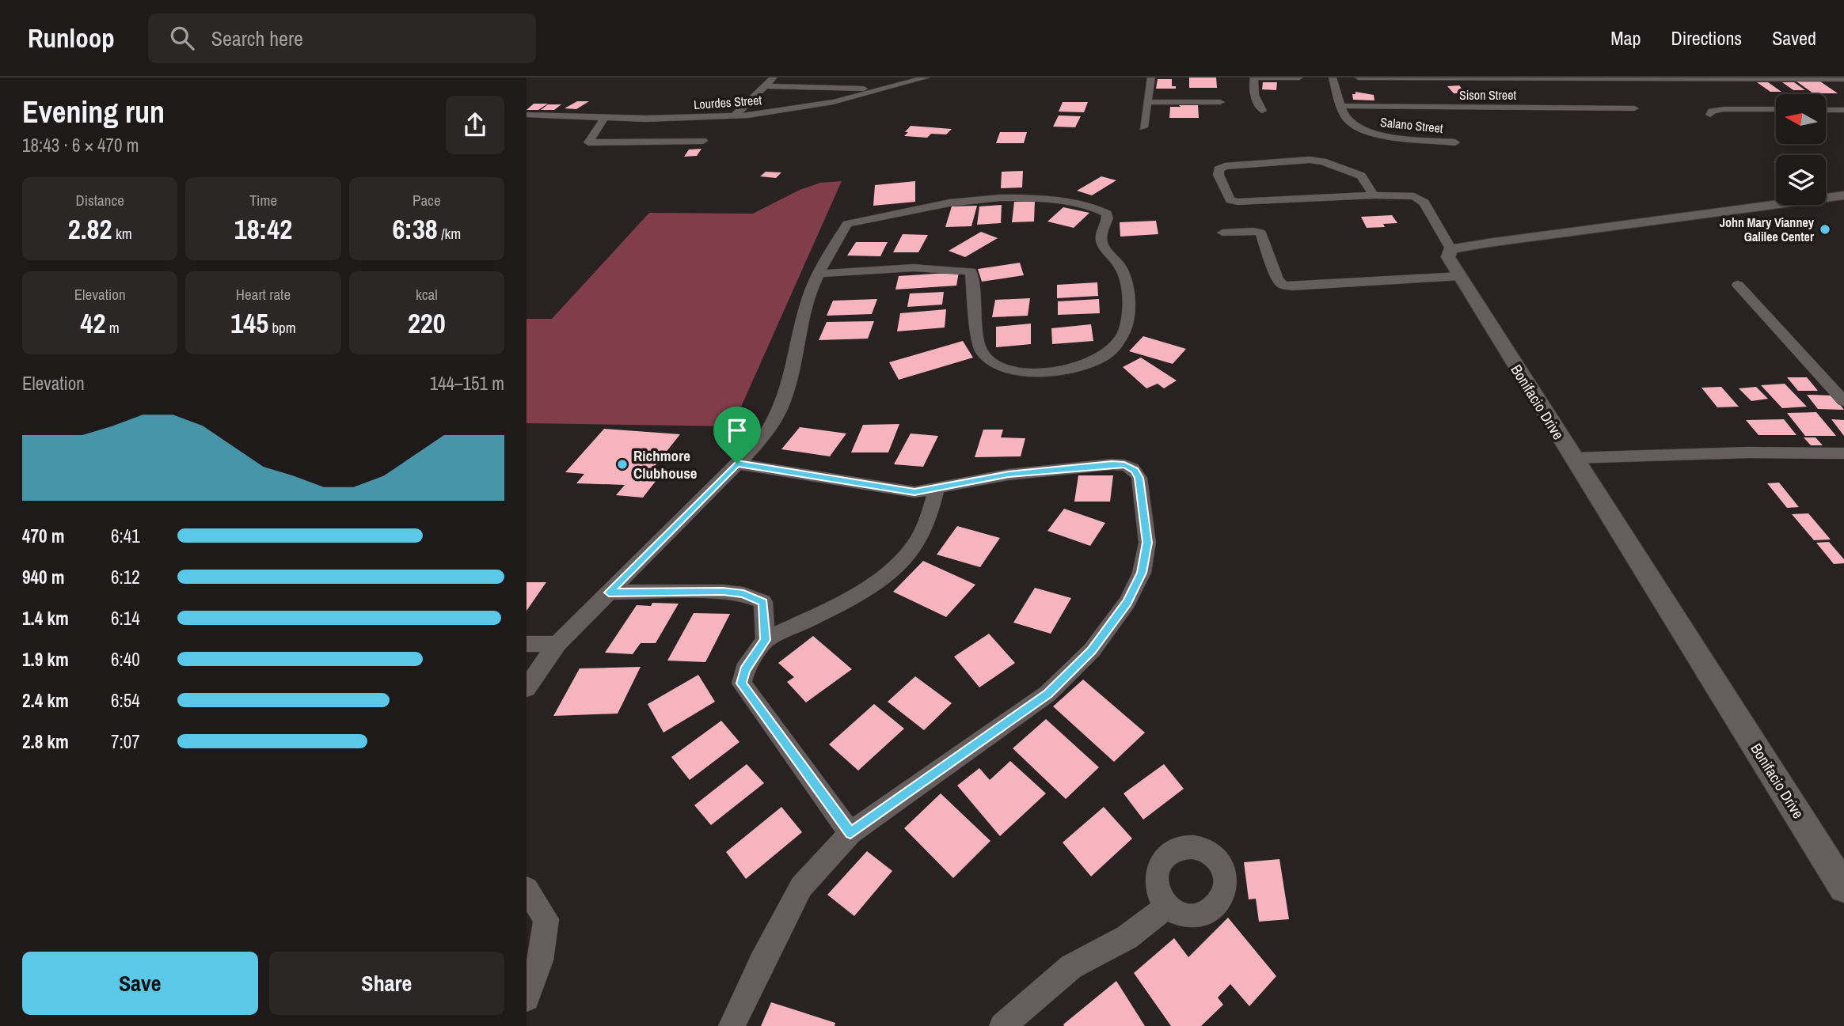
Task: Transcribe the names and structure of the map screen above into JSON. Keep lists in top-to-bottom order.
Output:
{
  "streets": {
    "street": [
      "Sison Street",
      "Lourdes Street",
      "Salano Street",
      "Bonifacio Drive"
    ]
  },
  "crossings": [
    ["Sison Street", "Salano Street"]
  ],
  "places": ["John Mary Vianney Galilee Center", "Richmore Clubhouse"],
  "north": "left",
  "page": {
    "header": "Runloop",
    "search": "Search here",
    "nav": ["Map", "Directions", "Saved"],
    "heading": ["Evening run", "18:43 · 6 × 470 m"],
    "stats": [
      ["Distance", "2.82 km"],
      ["Time", "18:42"],
      ["Pace", "6:38 /km"],
      ["Elevation", "42 m"],
      ["Heart rate", "145 bpm"],
      ["kcal", "220"]
    ],
    "chart": ["Elevation", "144–151 m"],
    "list": [
      {
        "name": "470 m",
        "note": "6:41"
      },
      {
        "name": "940 m",
        "note": "6:12"
      },
      {
        "name": "1.4 km",
        "note": "6:14"
      },
      {
        "name": "1.9 km",
        "note": "6:40"
      },
      {
        "name": "2.4 km",
        "note": "6:54"
      },
      {
        "name": "2.8 km",
        "note": "7:07"
      }
    ],
    "buttons": ["Save", "Share"]
  }
}
